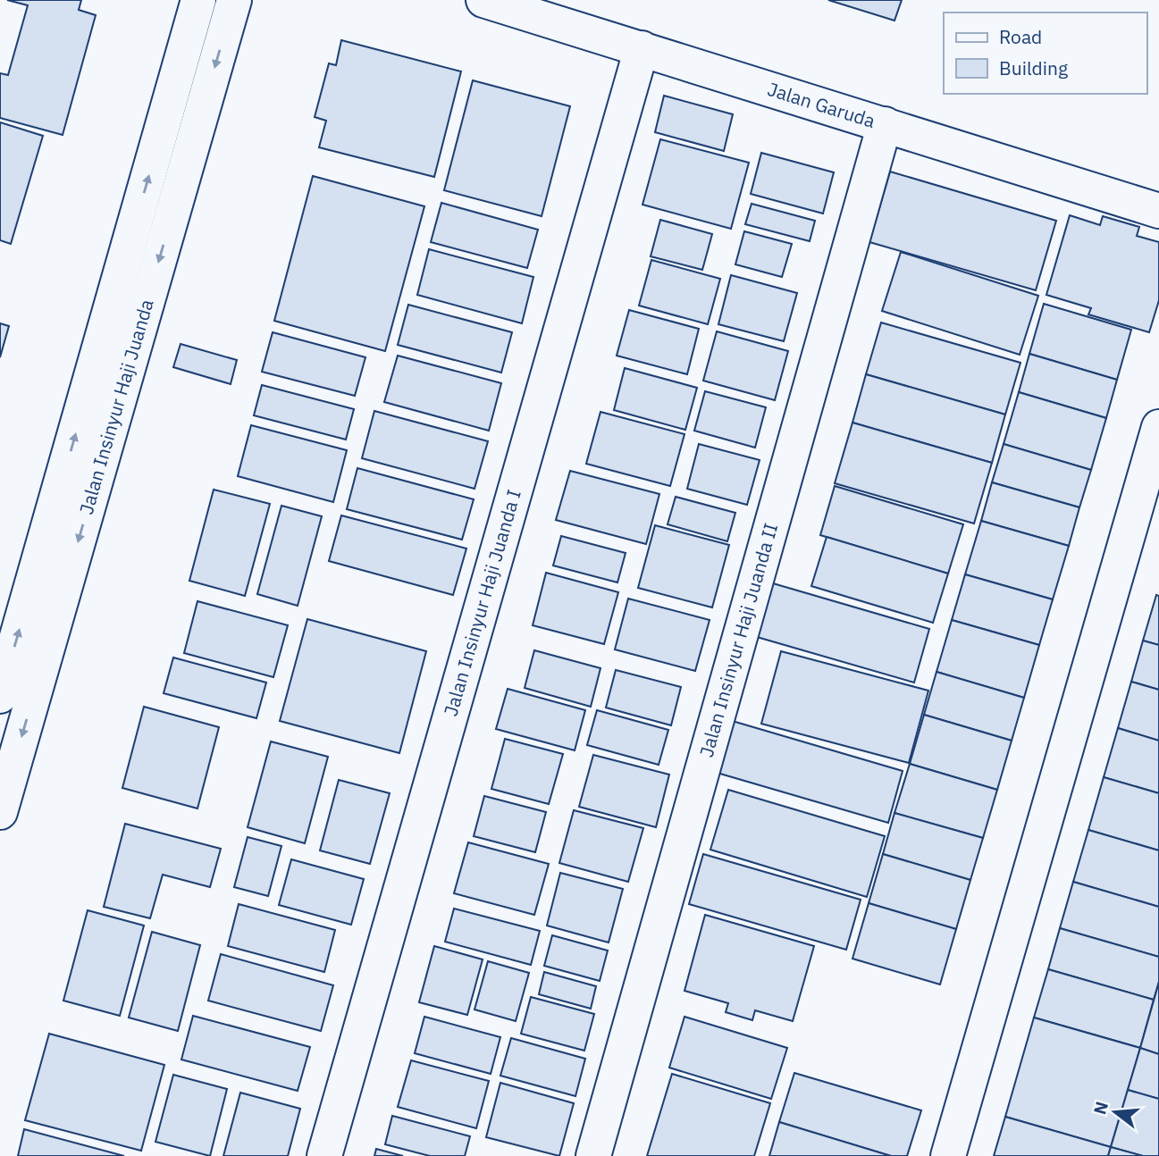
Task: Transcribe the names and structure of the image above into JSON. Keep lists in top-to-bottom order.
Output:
{
  "streets": {
    "street": [
      "Jalan Garuda",
      "Jalan Insinyur Haji Juanda",
      "Jalan Insinyur Haji Juanda I",
      "Jalan Insinyur Haji Juanda II"
    ]
  },
  "crossings": [
    ["Jalan Garuda", "Jalan Insinyur Haji Juanda I"],
    ["Jalan Garuda", "Jalan Insinyur Haji Juanda II"]
  ],
  "legend": ["Road", "Building"],
  "north": "left"
}
